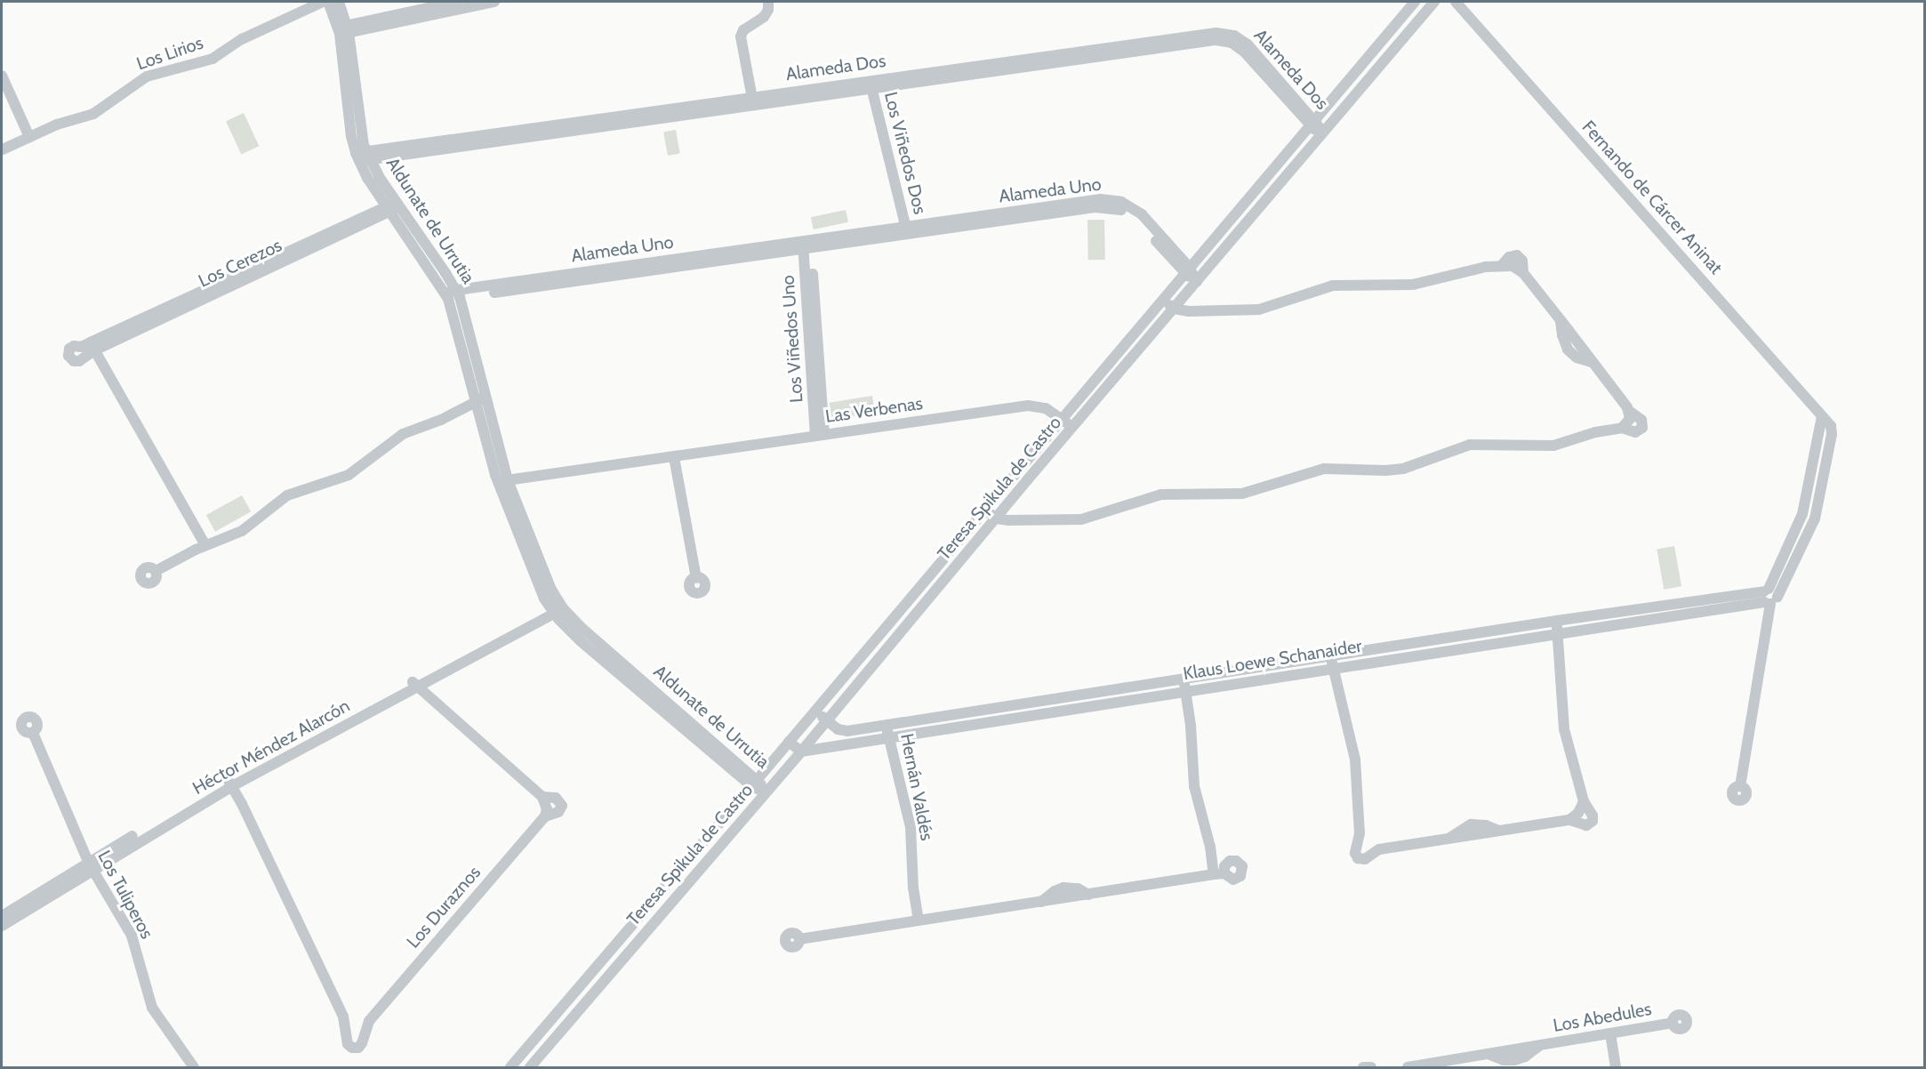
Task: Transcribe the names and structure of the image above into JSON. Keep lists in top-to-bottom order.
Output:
{
  "streets": {
    "street": [
      "Los Lirios",
      "Alameda Dos",
      "Los Viñedos Dos",
      "Alameda Uno",
      "Fernando de Cárcer Aninat",
      "Aldunate de Urrutia",
      "Los Cerezos",
      "Los Viñedos Uno",
      "Las Verbenas",
      "Teresa Spikula de Castro",
      "Klaus Loewe Schanaider",
      "Héctor Méndez Alarcón",
      "Hernán Valdés",
      "Los Tuliperos",
      "Los Duraznos",
      "Los Abedules"
    ]
  },
  "crossings": [
    ["Alameda Dos", "Los Viñedos Dos"],
    ["Alameda Dos", "Aldunate de Urrutia"],
    ["Alameda Dos", "Teresa Spikula de Castro"],
    ["Los Viñedos Dos", "Alameda Uno"],
    ["Alameda Uno", "Aldunate de Urrutia"],
    ["Alameda Uno", "Los Viñedos Uno"],
    ["Alameda Uno", "Teresa Spikula de Castro"],
    ["Fernando de Cárcer Aninat", "Klaus Loewe Schanaider"],
    ["Aldunate de Urrutia", "Los Cerezos"],
    ["Aldunate de Urrutia", "Las Verbenas"],
    ["Aldunate de Urrutia", "Teresa Spikula de Castro"],
    ["Aldunate de Urrutia", "Héctor Méndez Alarcón"],
    ["Los Viñedos Uno", "Las Verbenas"],
    ["Las Verbenas", "Teresa Spikula de Castro"],
    ["Teresa Spikula de Castro", "Klaus Loewe Schanaider"],
    ["Klaus Loewe Schanaider", "Hernán Valdés"],
    ["Héctor Méndez Alarcón", "Los Tuliperos"],
    ["Héctor Méndez Alarcón", "Los Duraznos"]
  ]
}
